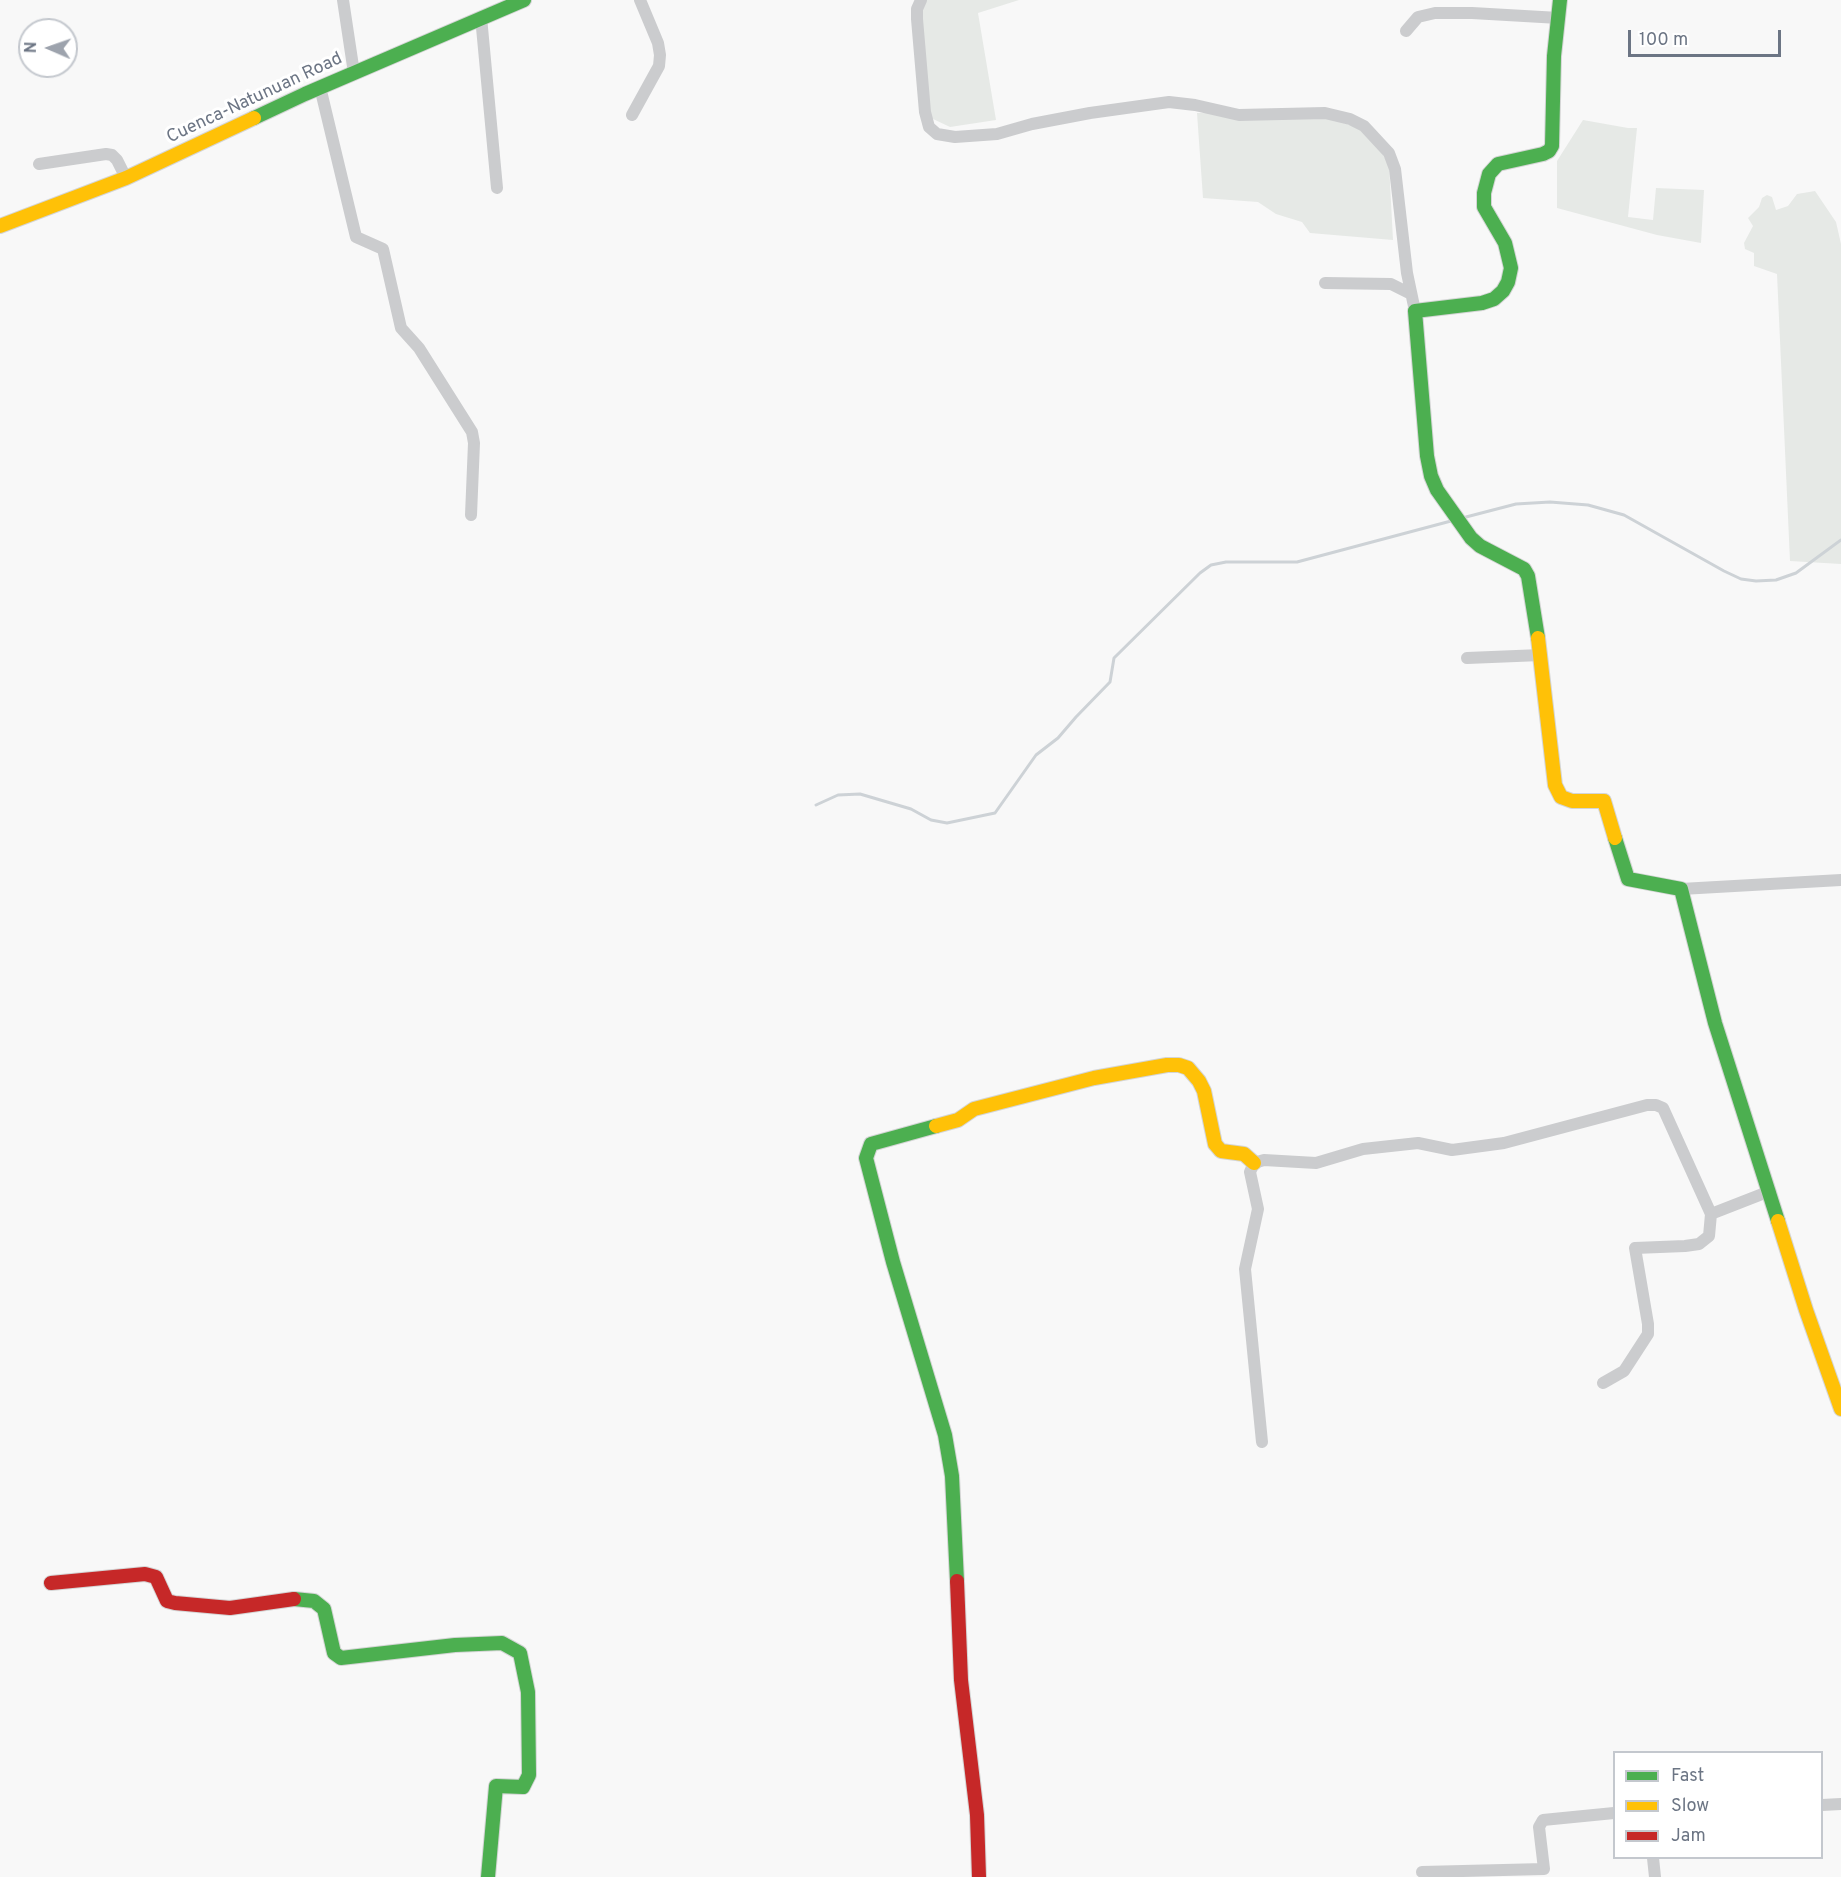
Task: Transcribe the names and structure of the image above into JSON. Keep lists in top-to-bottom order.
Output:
{
  "streets": {
    "street": ["Cuenca-Natunuan Road"]
  },
  "legend": ["Fast", "Slow", "Jam"],
  "scale_bar": "100 m",
  "north": "left"
}
